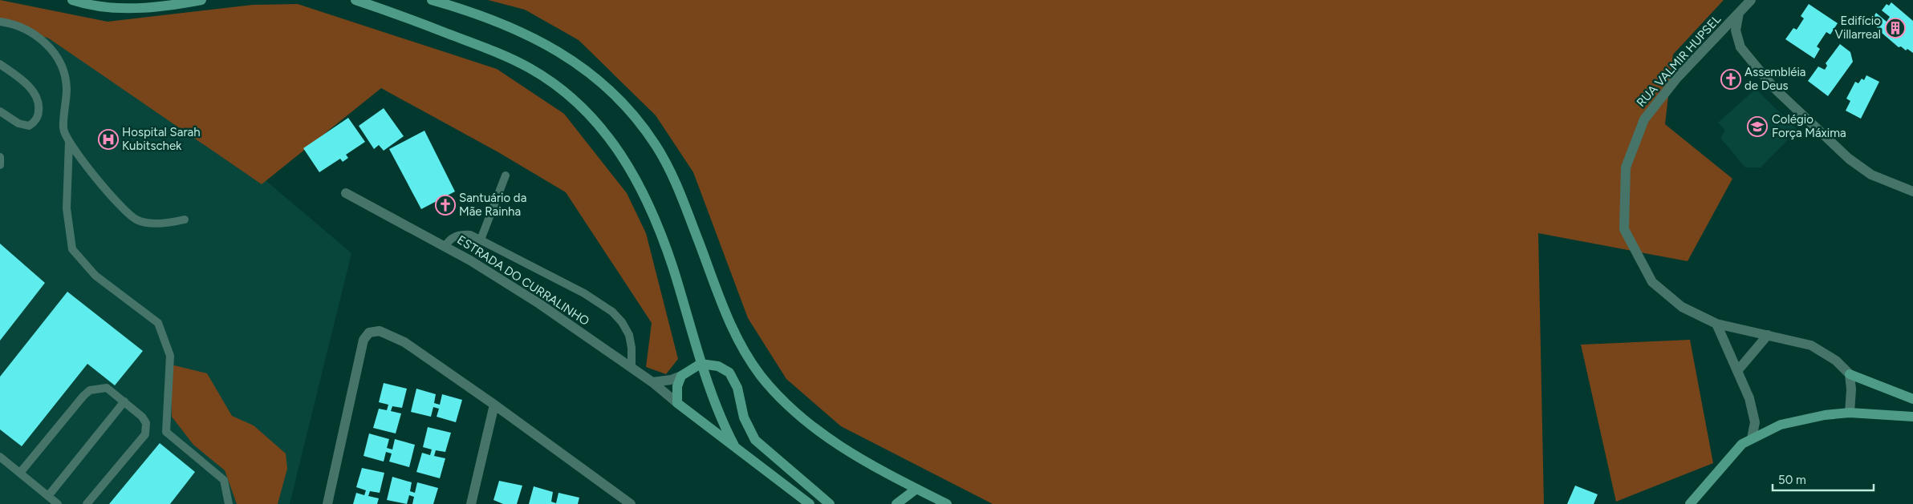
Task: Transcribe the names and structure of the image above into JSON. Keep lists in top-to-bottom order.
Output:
{
  "streets": {
    "street": ["RUA VALMIR HUPSEL", "ESTRADA DO CURRALINHO"]
  },
  "places": {
    "building": ["Edifício Villarreal"],
    "church": ["Assembléia de Deus", "Santuário da Mãe Rainha"],
    "school or university": ["Colégio Força Máxima"],
    "hospital": ["Hospital Sarah Kubitschek"]
  },
  "scale_bar": "50 m"
}
